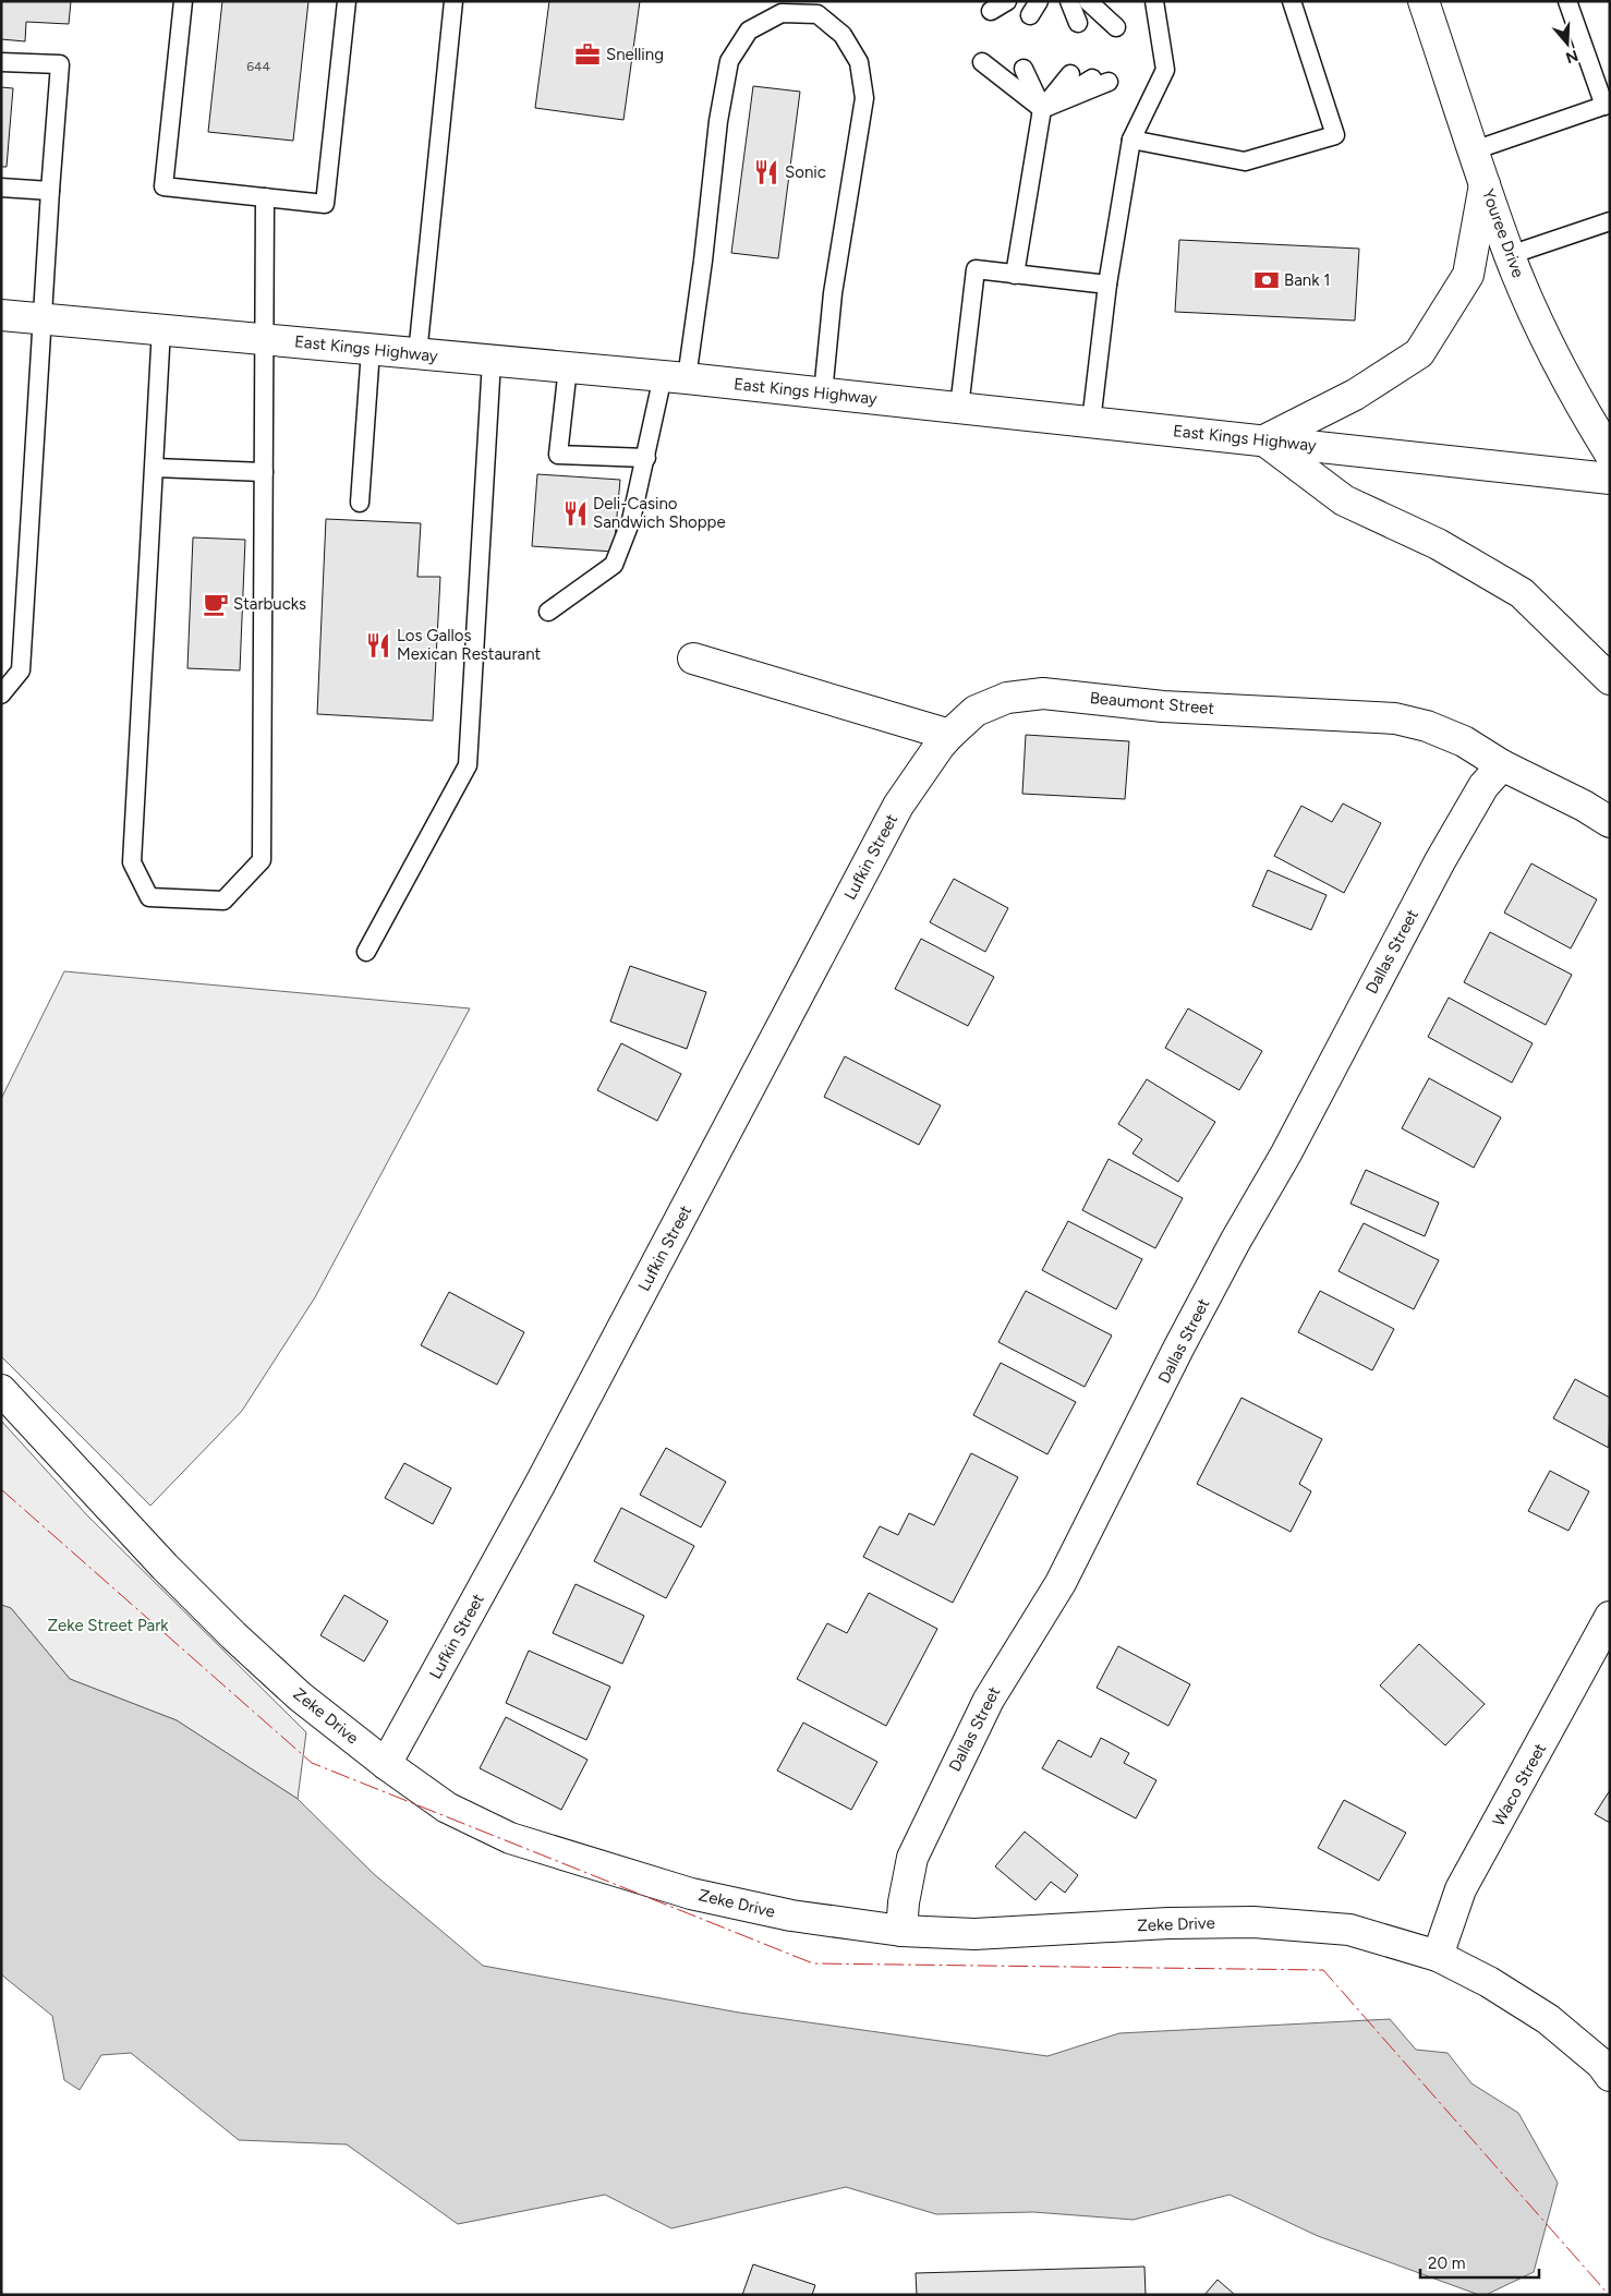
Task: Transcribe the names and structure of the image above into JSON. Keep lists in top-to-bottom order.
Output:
{
  "streets": {
    "street": [
      "Youree Drive",
      "East Kings Highway",
      "Beaumont Street",
      "Lufkin Street",
      "Dallas Street",
      "Zeke Drive",
      "Waco Street"
    ]
  },
  "crossings": [
    ["Beaumont Street", "Lufkin Street"],
    ["Beaumont Street", "Dallas Street"],
    ["Lufkin Street", "Zeke Drive"],
    ["Dallas Street", "Zeke Drive"],
    ["Zeke Drive", "Waco Street"]
  ],
  "parks": ["Zeke Street Park"],
  "places": {
    "office": ["Snelling"],
    "restaurant": ["Sonic", "Deli-Casino Sandwich Shoppe", "Los Gallos Mexican Restaurant"],
    "bank": ["Bank 1"],
    "cafe": ["Starbucks"]
  },
  "house_numbers": ["644"],
  "scale_bar": "20 m",
  "north": "bottom"
}
